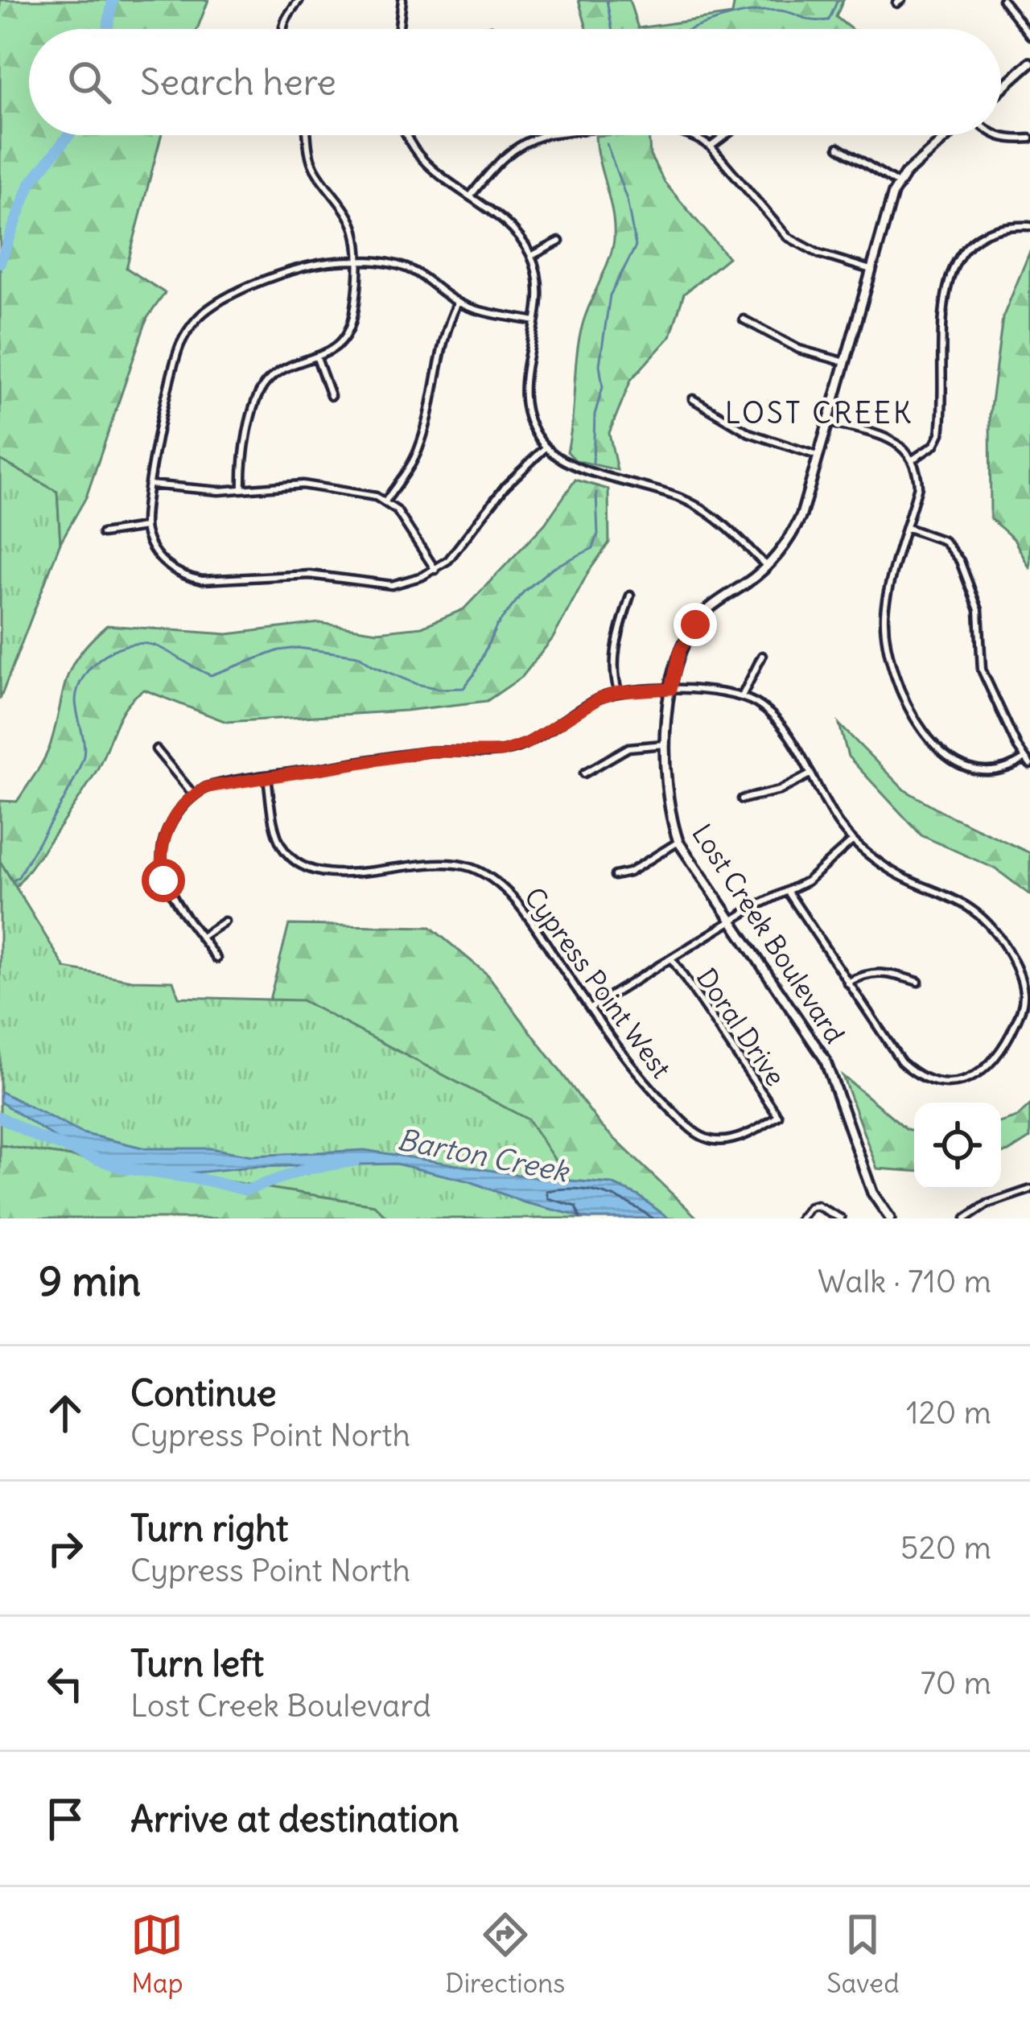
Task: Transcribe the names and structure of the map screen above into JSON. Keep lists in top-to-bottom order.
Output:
{
  "streets": {
    "street": ["Lost Creek Boulevard", "Cypress Point West", "Doral Drive"]
  },
  "crossings": [
    ["Cypress Point West", "Doral Drive"]
  ],
  "districts": ["LOST CREEK"],
  "water": ["Barton Creek"],
  "page": {
    "search": "Search here",
    "heading": ["9 min", "Walk · 710 m"],
    "list": [
      ["Continue", "Cypress Point North", "120 m"],
      ["Turn right", "Cypress Point North", "520 m"],
      ["Turn left", "Lost Creek Boulevard", "70 m"],
      "Arrive at destination"
    ],
    "nav": ["Map", "Directions", "Saved"]
  }
}
